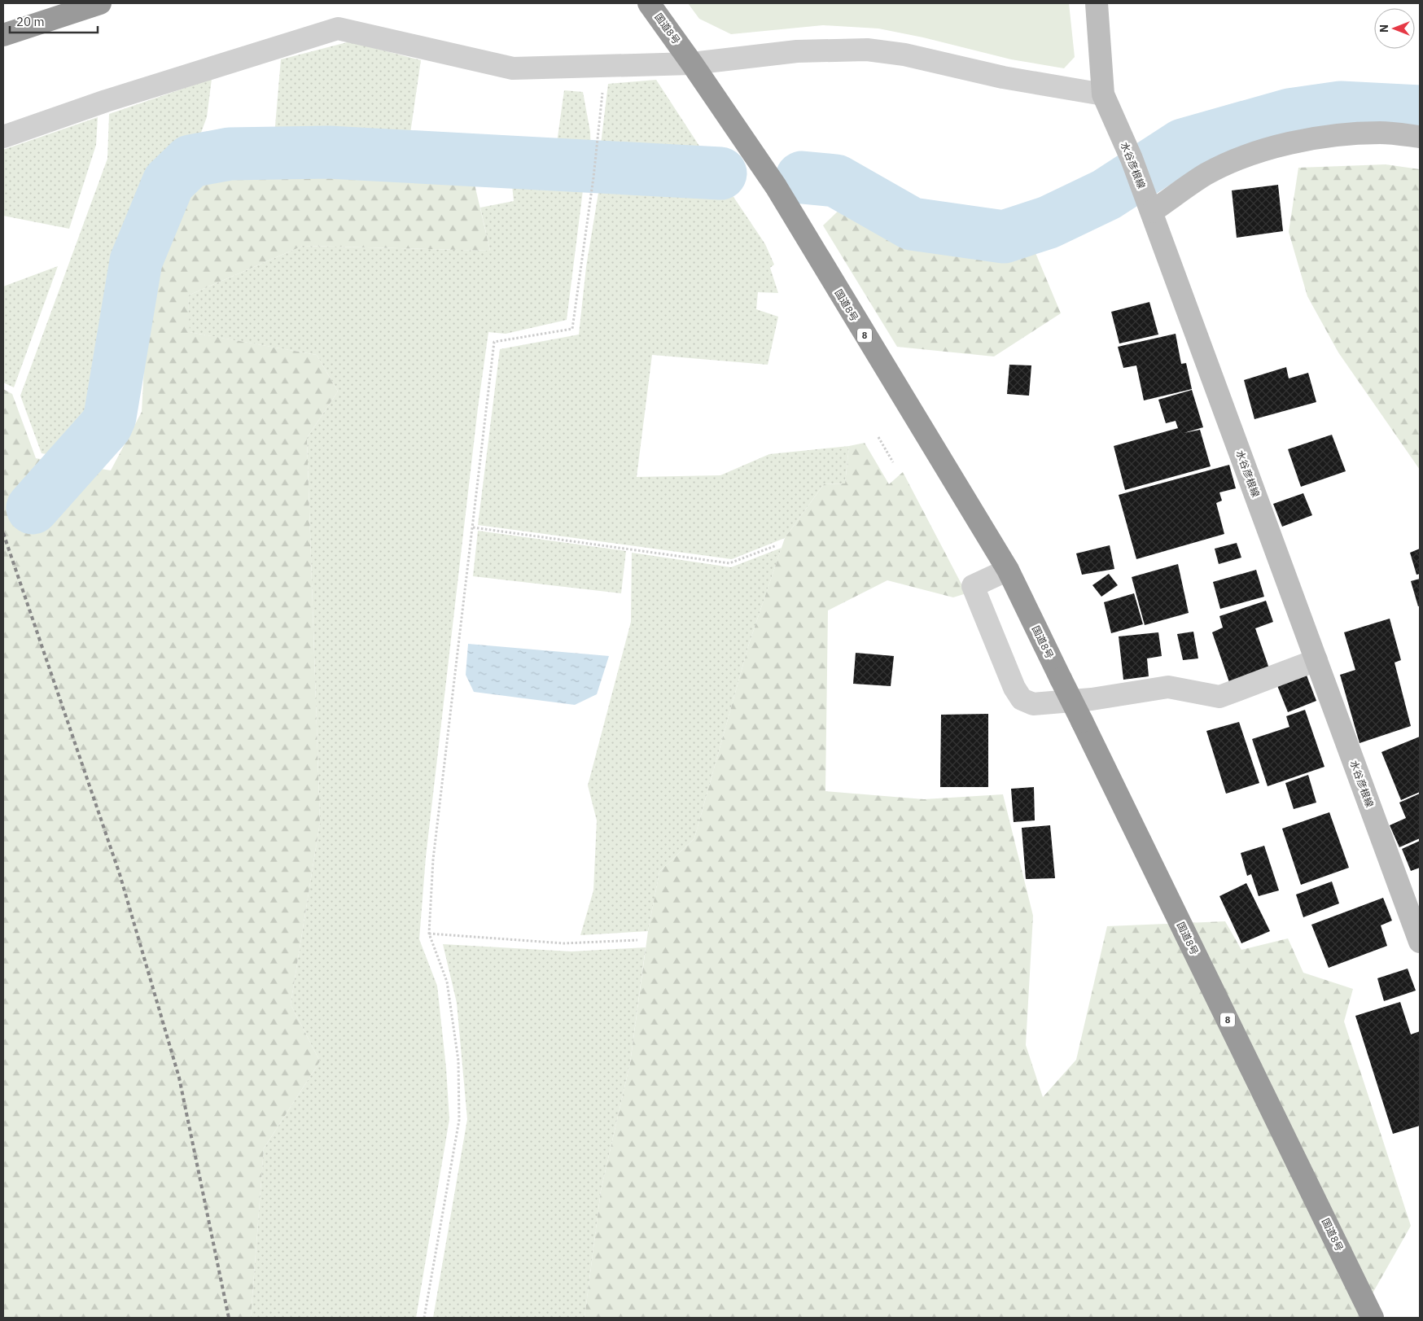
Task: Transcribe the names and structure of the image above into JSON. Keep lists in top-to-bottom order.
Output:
{
  "streets": {
    "highway": ["国道8号", "8"],
    "main road": ["水谷彦根線"]
  },
  "scale_bar": "20 m",
  "north": "left"
}
